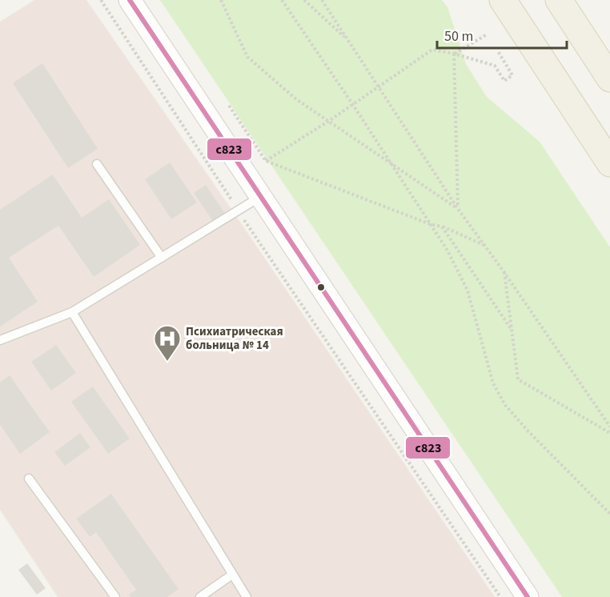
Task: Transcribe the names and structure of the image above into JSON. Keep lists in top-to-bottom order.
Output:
{
  "places": {
    "hospital": ["Психиатрическая больница № 14"]
  },
  "lines": ["transit line с823"],
  "scale_bar": "50 m"
}
